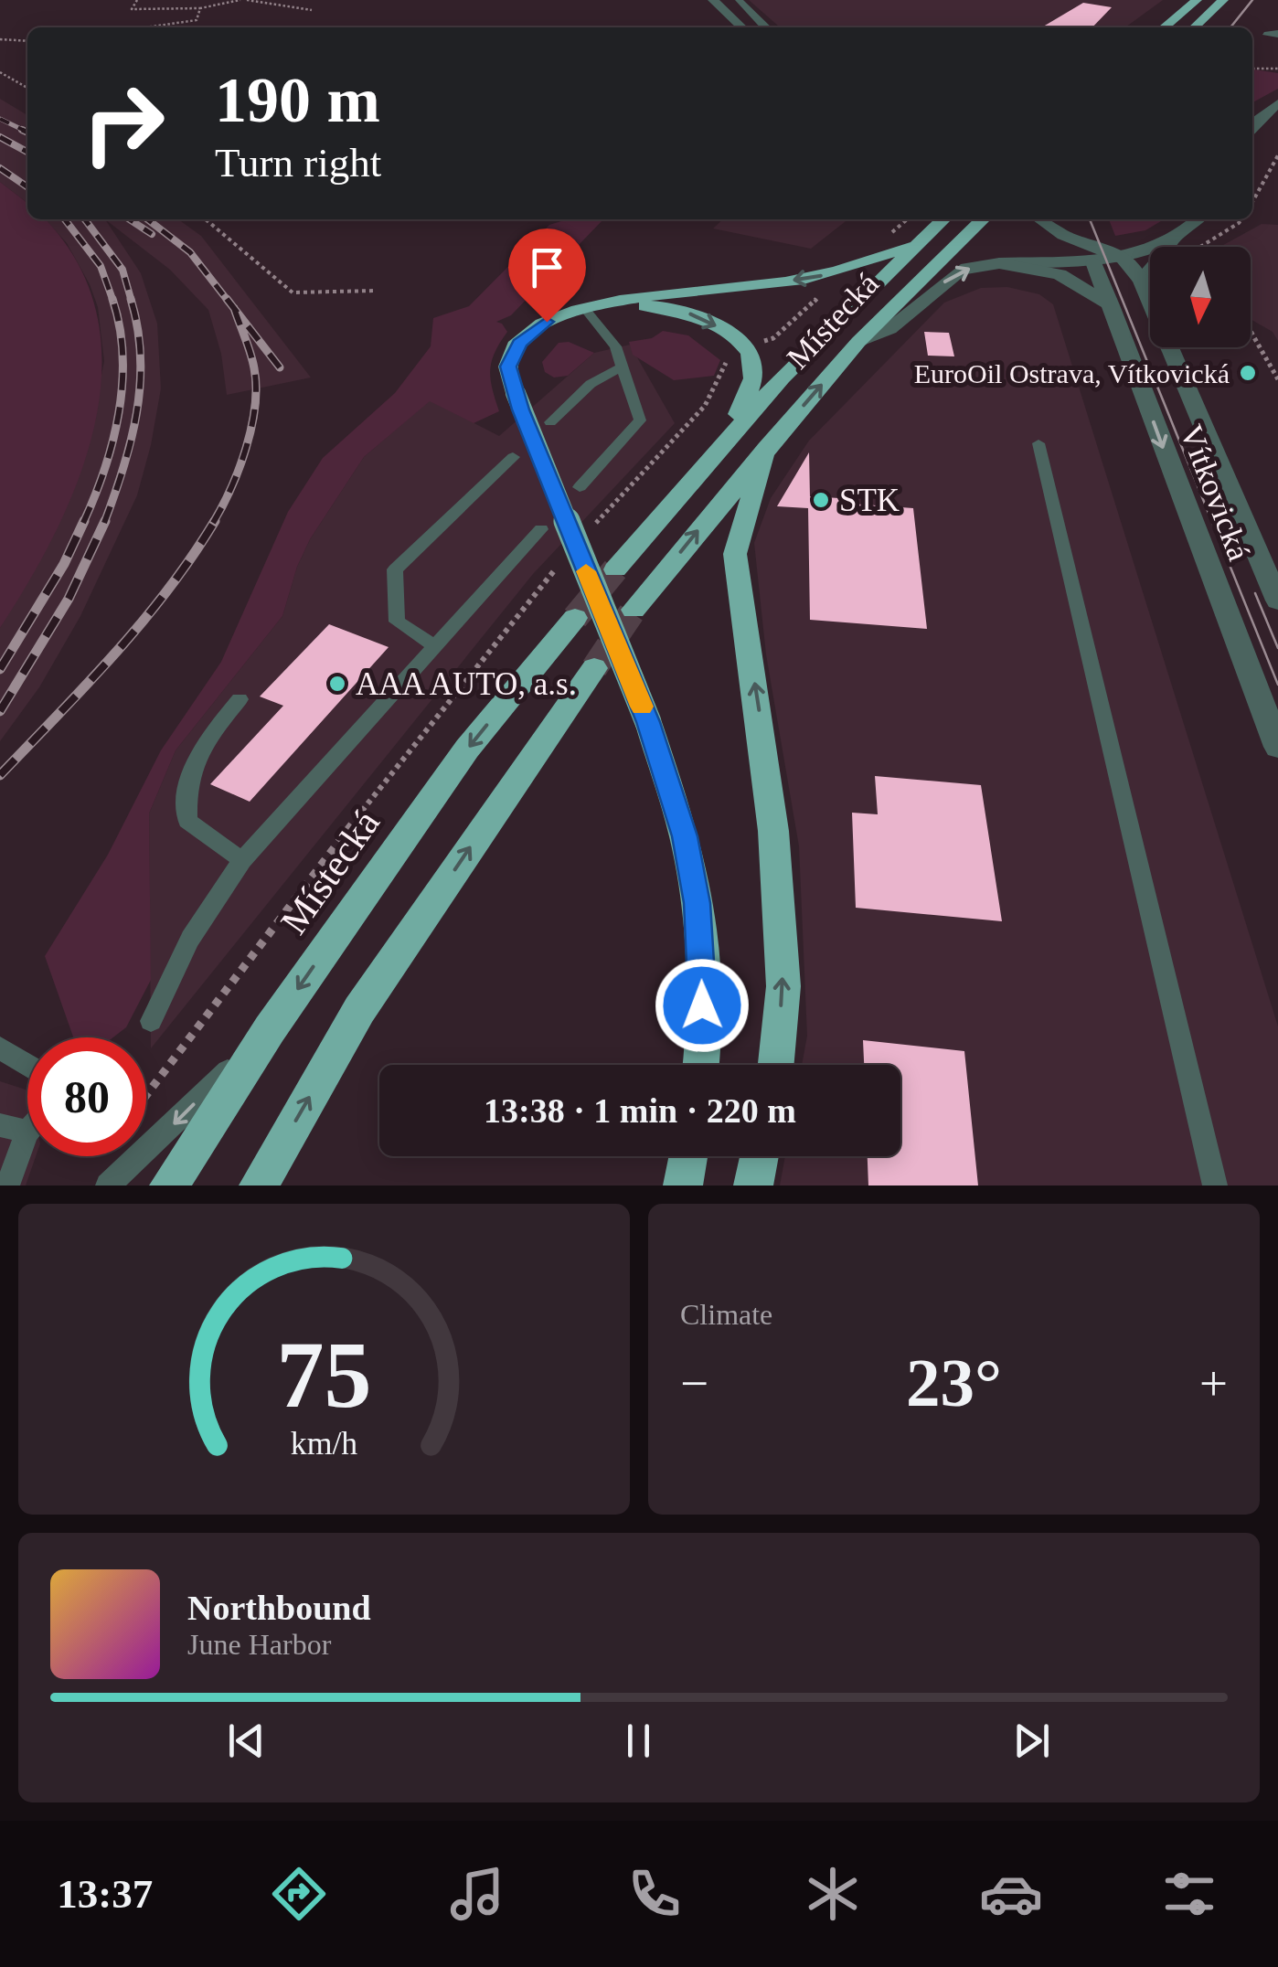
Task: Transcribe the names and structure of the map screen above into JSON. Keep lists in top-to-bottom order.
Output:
{
  "streets": {
    "highway": ["Místecká"],
    "street": ["Vítkovická"]
  },
  "places": ["EuroOil Ostrava, Vítkovická", "STK", "AAA AUTO, a.s."],
  "north": "bottom",
  "page": {
    "turn": ["190 m", "Turn right"],
    "limit": "80",
    "trip": "13:38 · 1 min · 220 m",
    "tile": "Climate",
    "heat": ["−", "23°", "+"],
    "song": ["Northbound", "June Harbor"],
    "tabs": "13:37",
    "gauge": ["75", "km/h"]
  }
}
